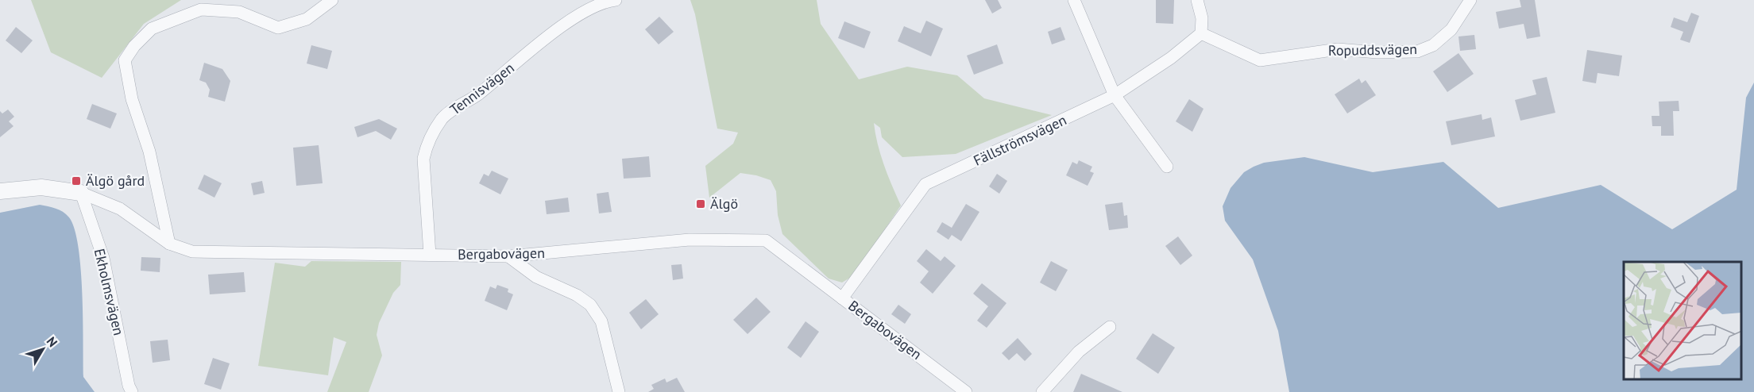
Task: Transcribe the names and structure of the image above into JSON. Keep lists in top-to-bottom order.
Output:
{
  "streets": {
    "street": [
      "Ropuddsvägen",
      "Tennisvägen",
      "Fällströmsvägen",
      "Bergabovägen",
      "Ekholmsvägen"
    ]
  },
  "crossings": [
    ["Ropuddsvägen", "Fällströmsvägen"],
    ["Tennisvägen", "Bergabovägen"],
    ["Fällströmsvägen", "Bergabovägen"],
    ["Bergabovägen", "Ekholmsvägen"]
  ],
  "places": {
    "transit": ["Älgö gård", "Älgö"]
  },
  "north": "top right"
}
